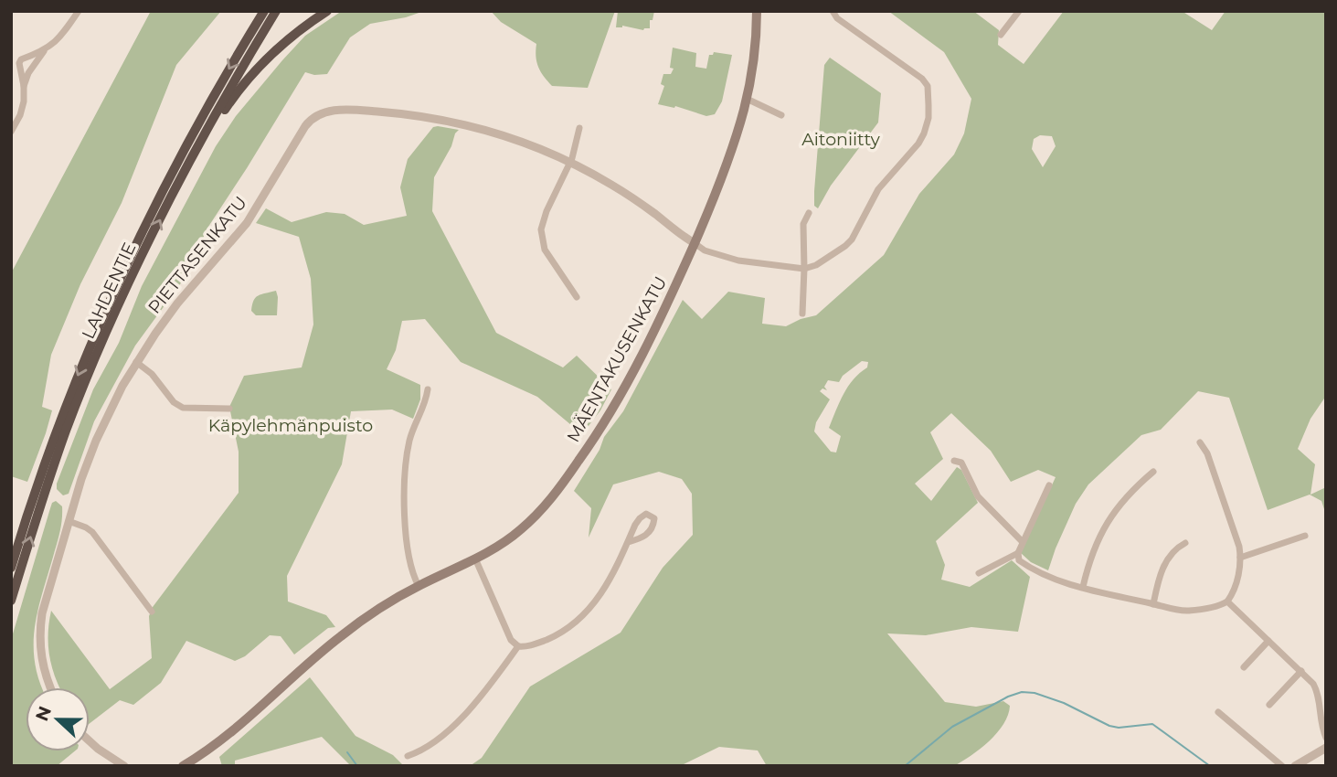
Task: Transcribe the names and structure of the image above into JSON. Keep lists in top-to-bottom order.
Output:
{
  "streets": {
    "highway": ["LAHDENTIE"],
    "main road": ["MÄENTAKUSENKATU"],
    "street": ["PIETTASENKATU"]
  },
  "crossings": [
    ["PIETTASENKATU", "MÄENTAKUSENKATU"]
  ],
  "parks": ["Aitoniitty", "Käpylehmänpuisto"],
  "north": "left"
}
